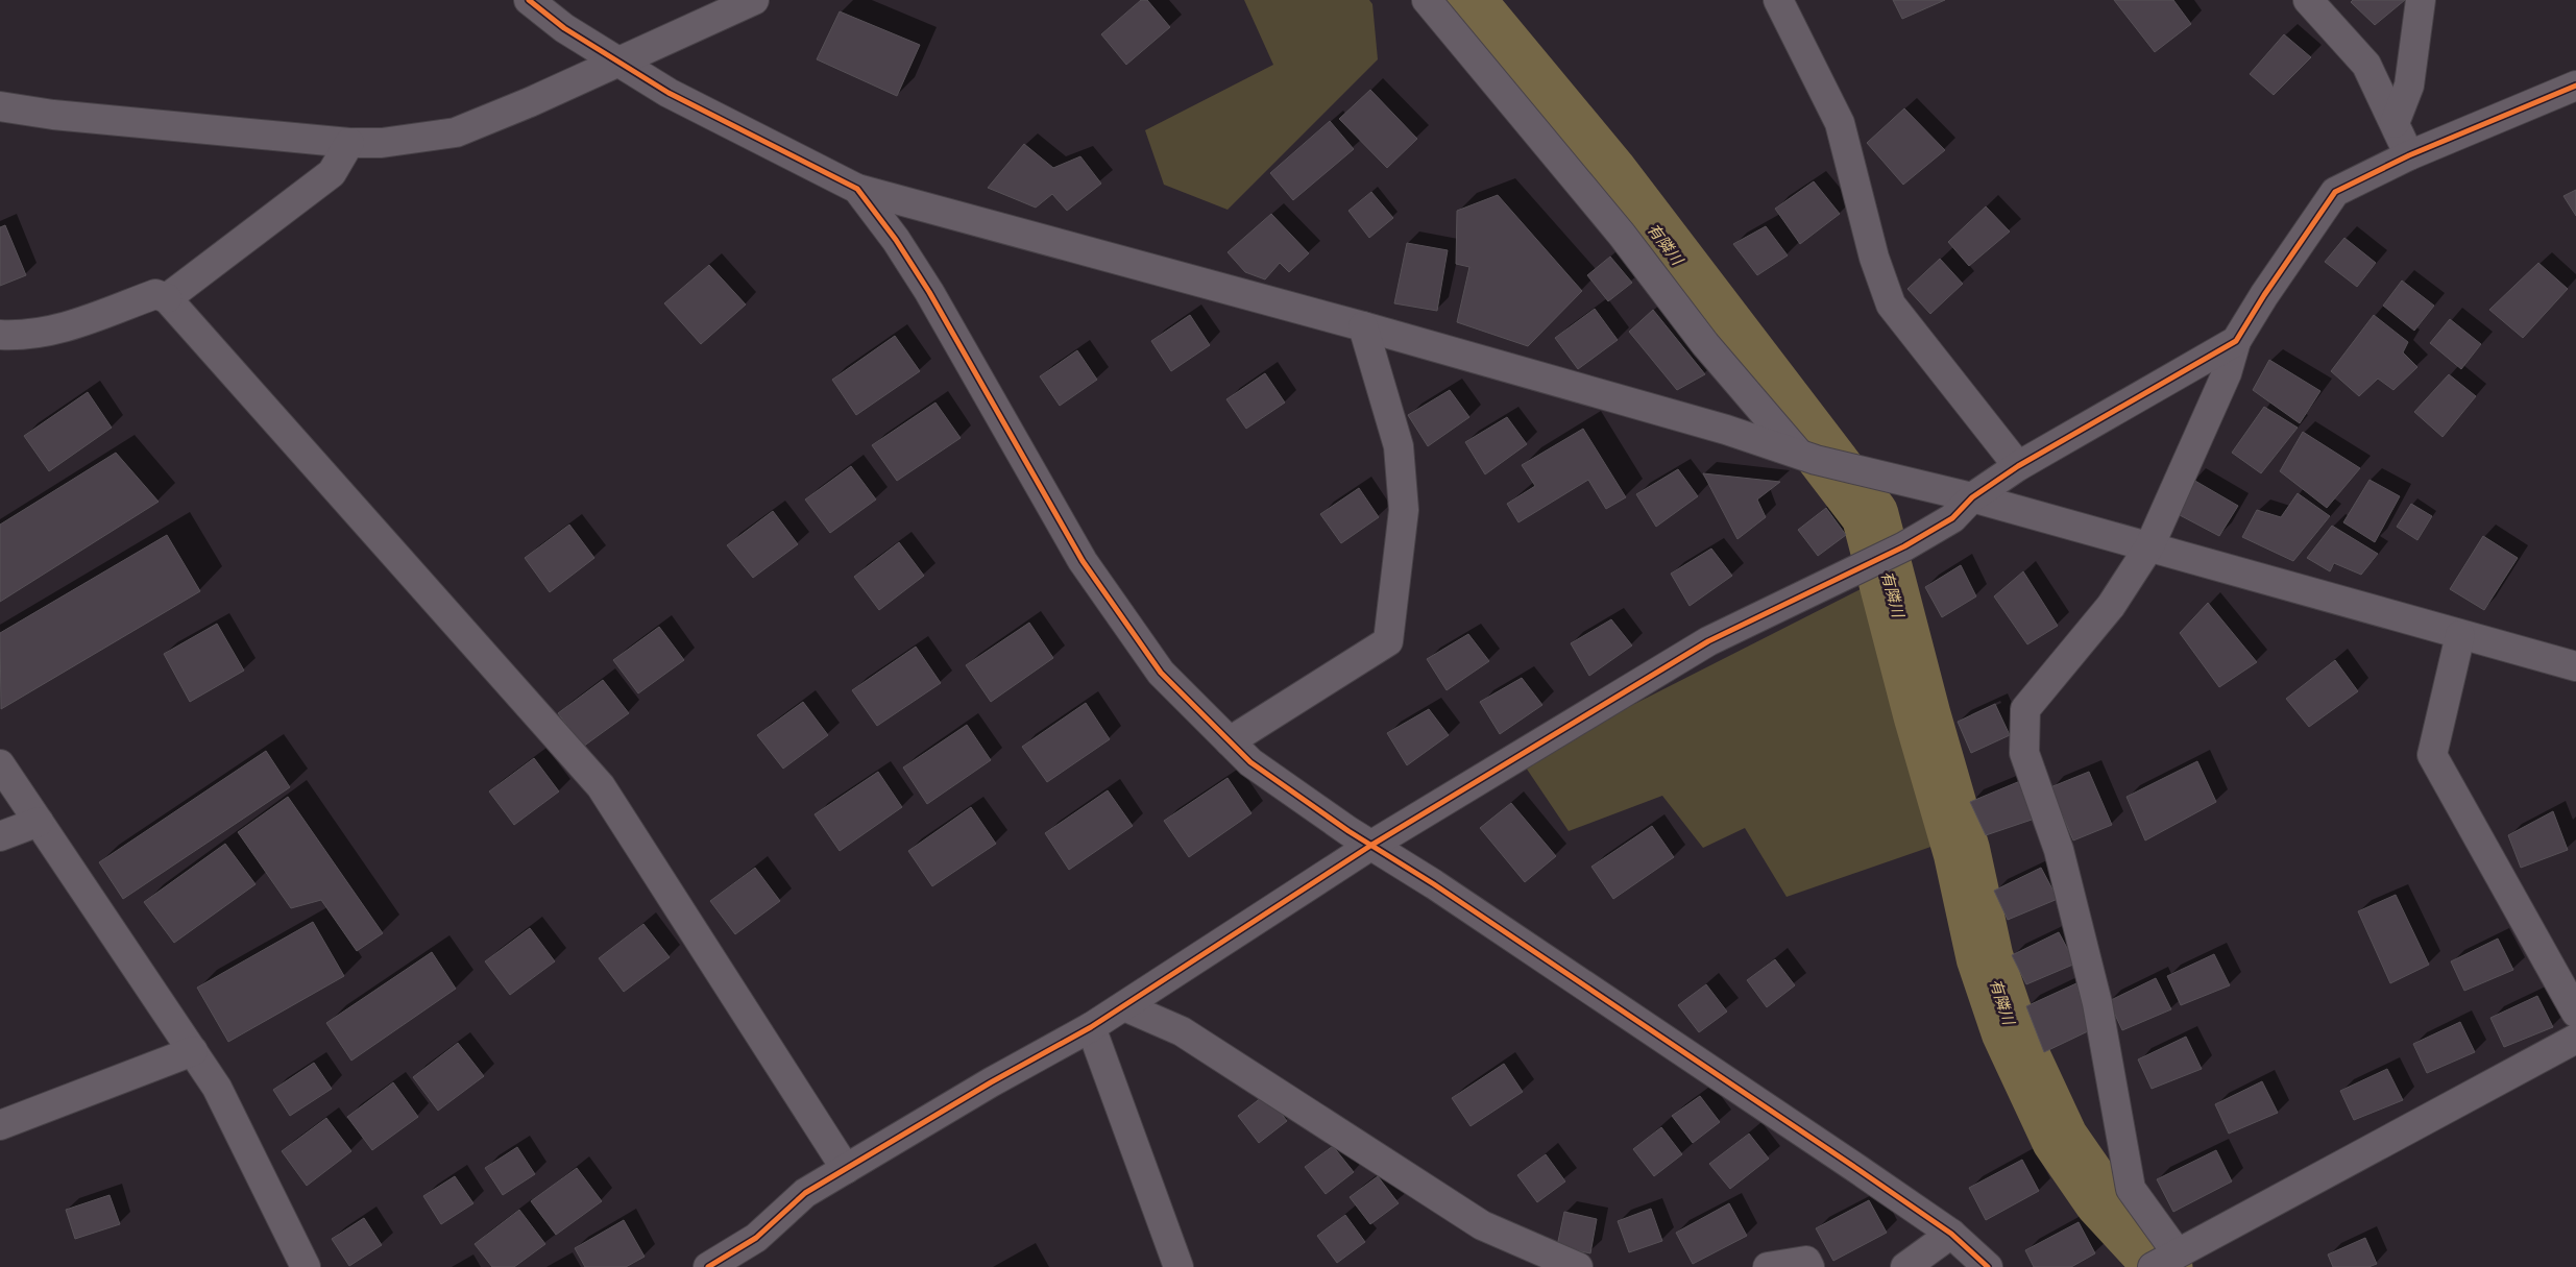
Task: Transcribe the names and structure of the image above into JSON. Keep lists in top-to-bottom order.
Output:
{
  "water": ["有隣川"]
}
